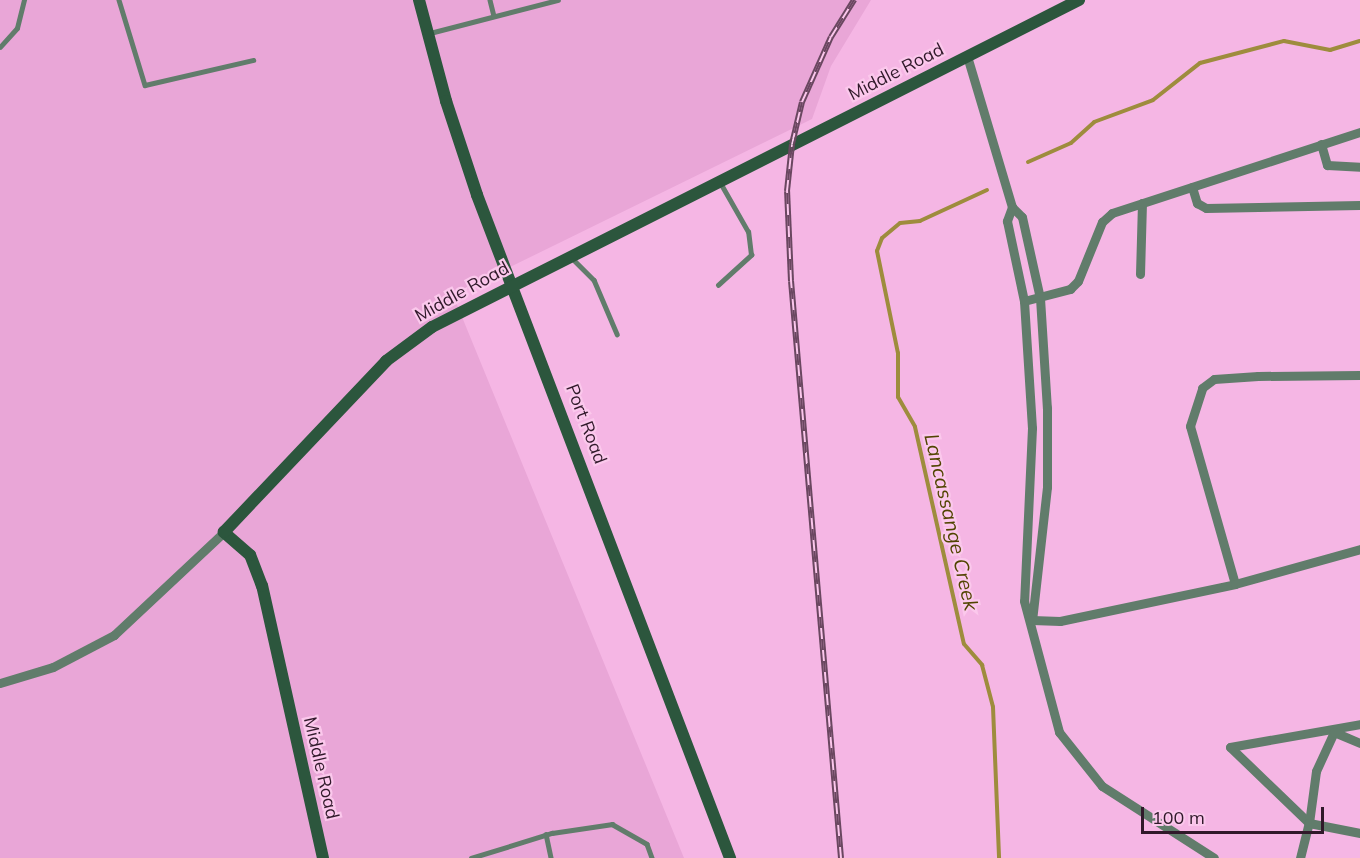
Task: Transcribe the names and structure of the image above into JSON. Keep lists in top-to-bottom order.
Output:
{
  "streets": {
    "main road": ["Middle Road", "Port Road"]
  },
  "crossings": [
    ["Middle Road", "Port Road"]
  ],
  "water": ["Lancassange Creek"],
  "scale_bar": "100 m"
}
